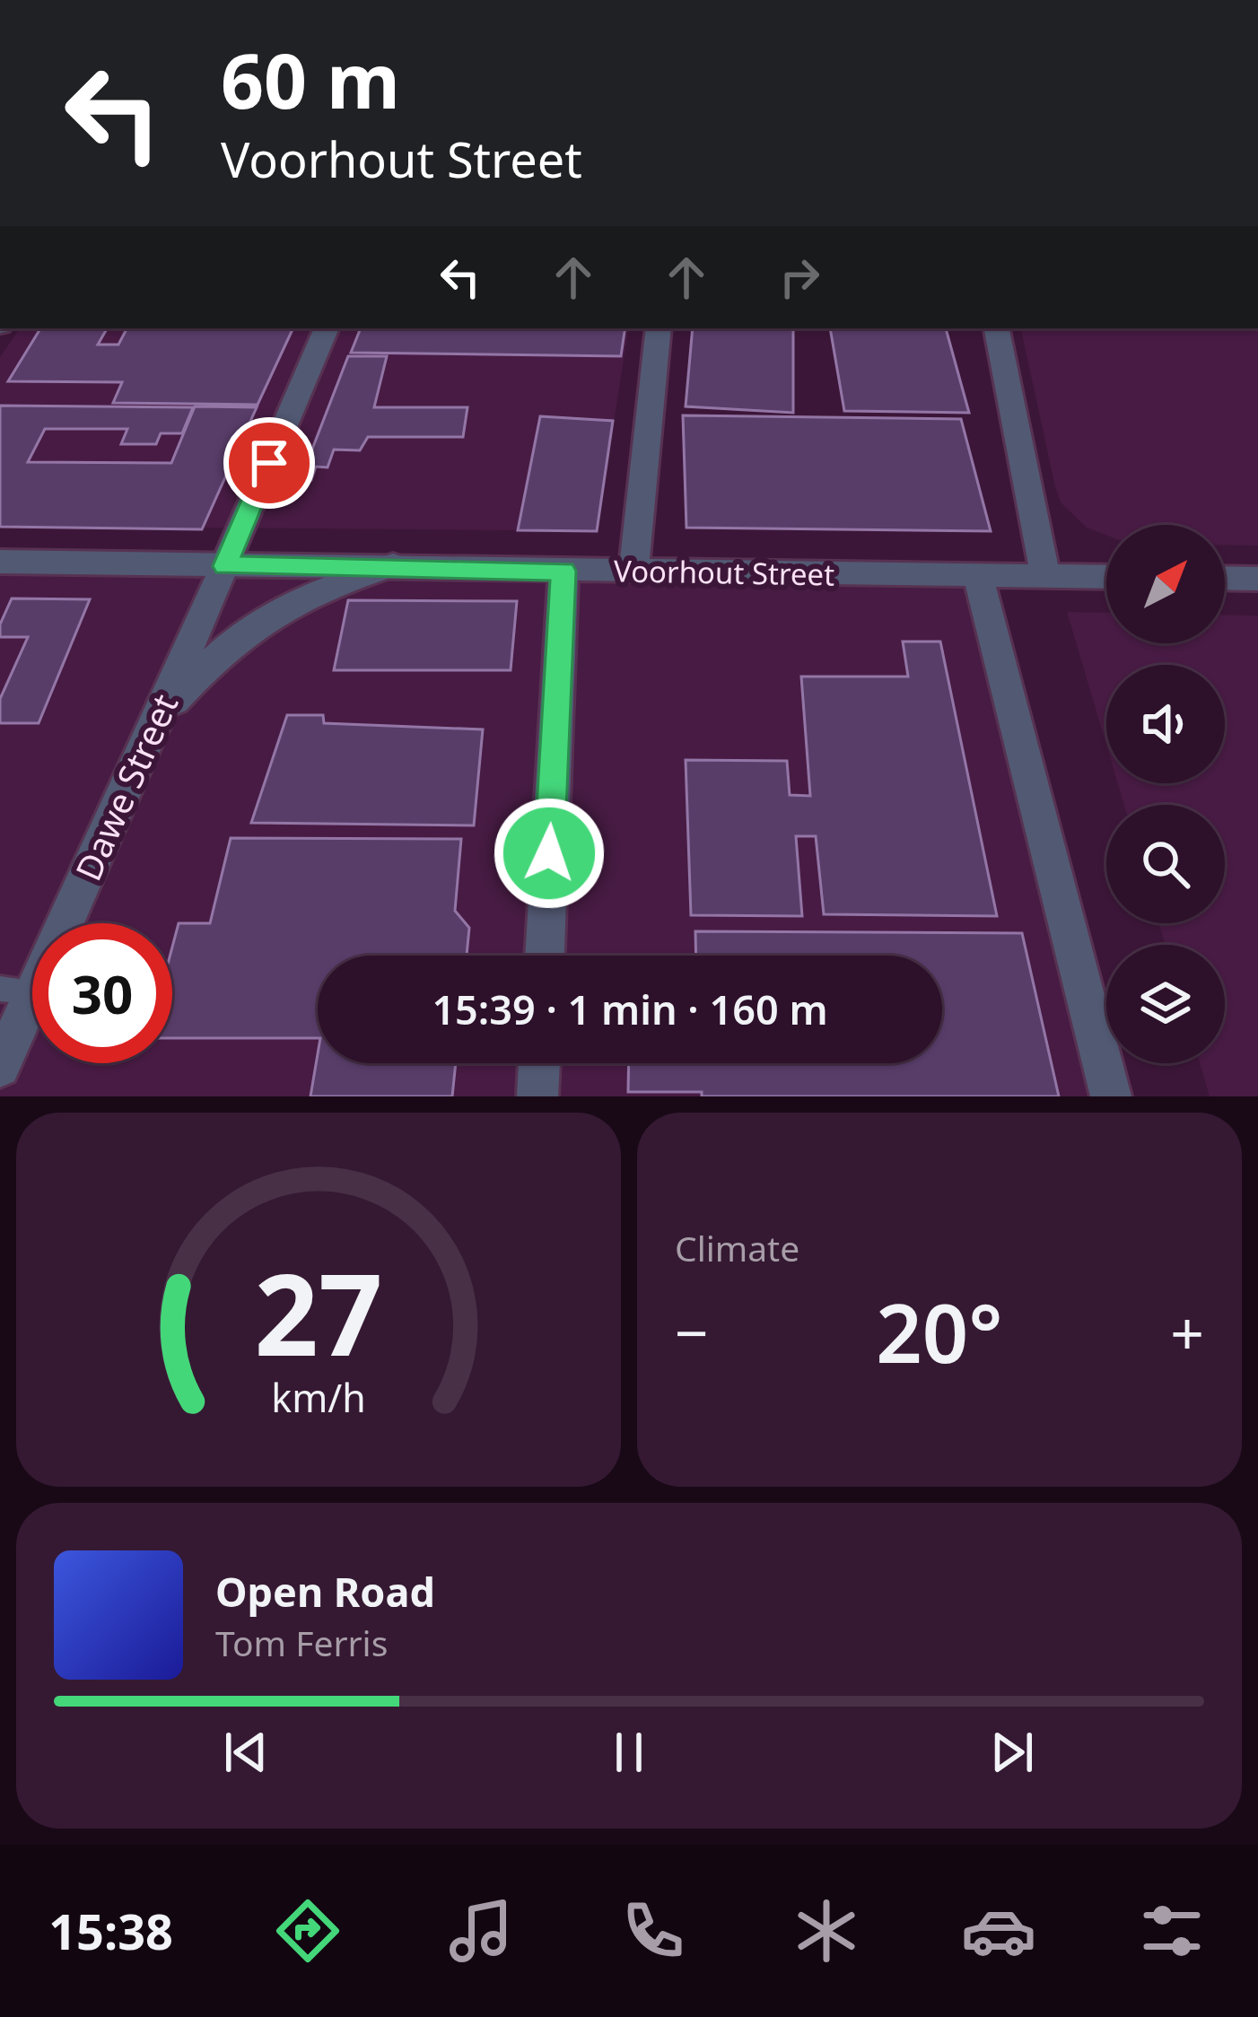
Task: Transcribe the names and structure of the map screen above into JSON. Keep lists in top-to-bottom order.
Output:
{
  "streets": {
    "street": ["Voorhout Street", "Dawe Street"]
  },
  "crossings": [
    ["Voorhout Street", "Dawe Street"]
  ],
  "north": "top right",
  "page": {
    "turn": ["60 m", "Voorhout Street"],
    "limit": "30",
    "trip": "15:39 · 1 min · 160 m",
    "tile": "Climate",
    "heat": ["−", "20°", "+"],
    "song": ["Open Road", "Tom Ferris"],
    "tabs": "15:38",
    "gauge": ["27", "km/h"]
  }
}
